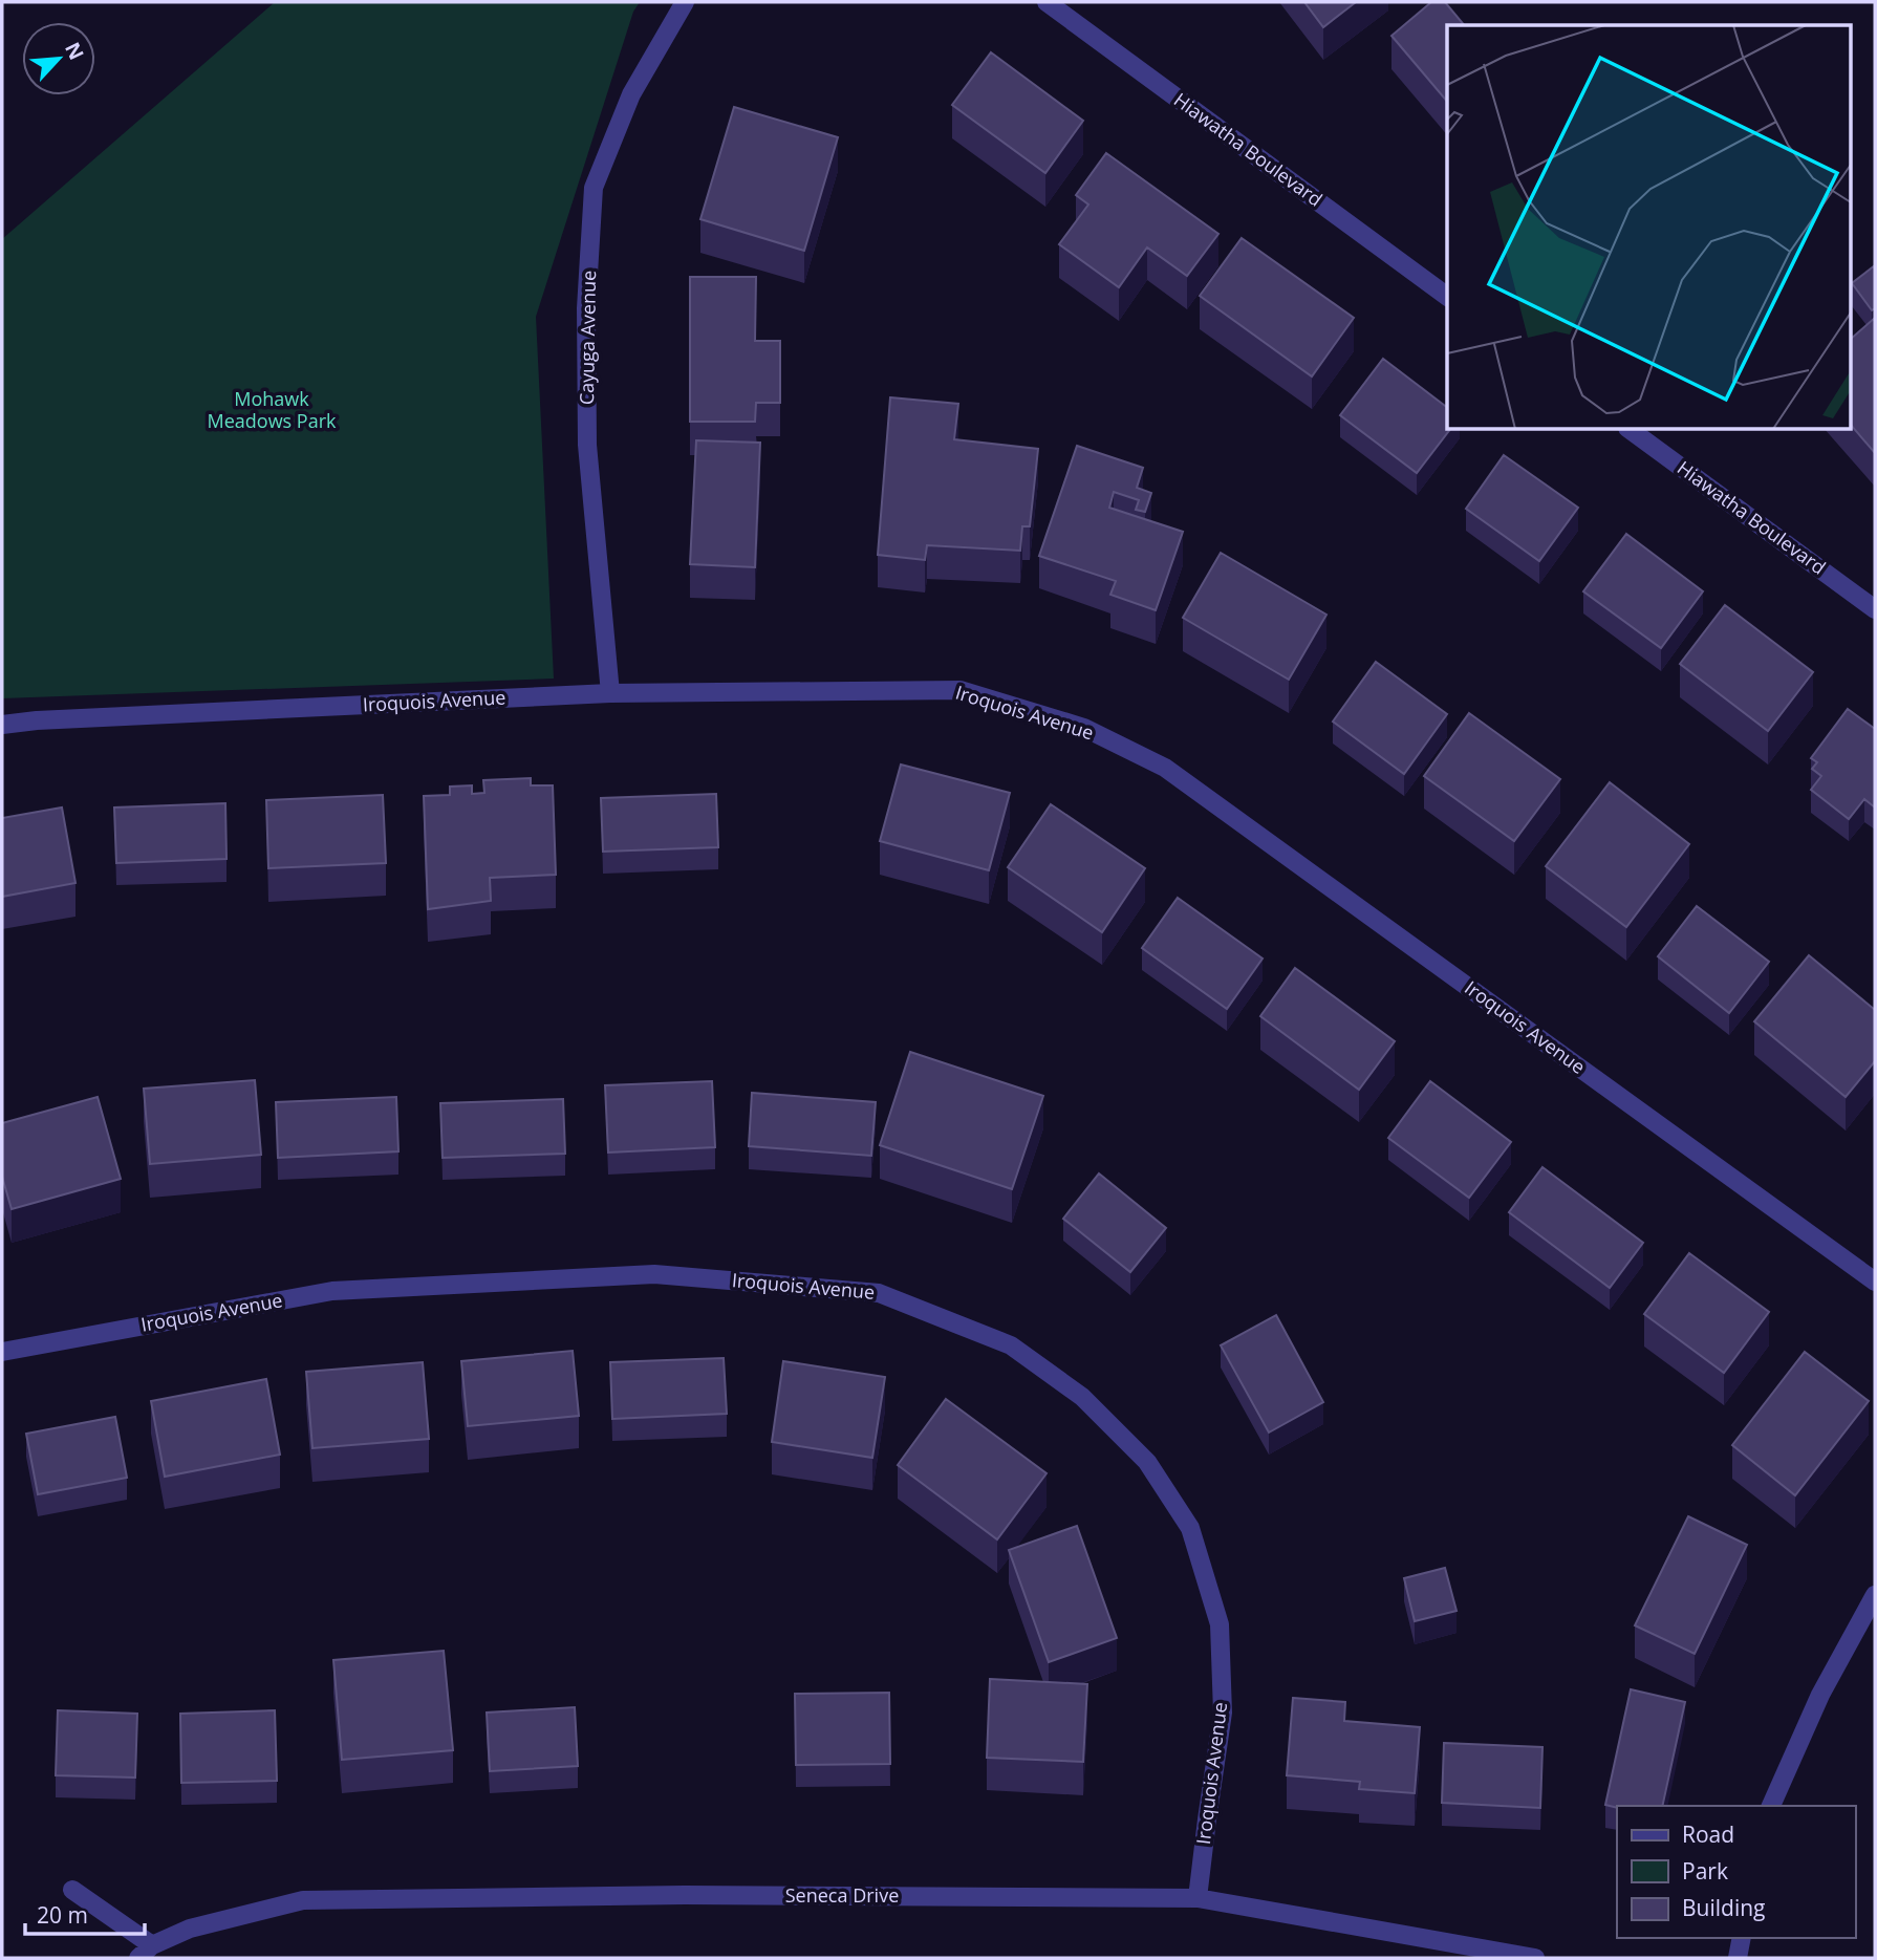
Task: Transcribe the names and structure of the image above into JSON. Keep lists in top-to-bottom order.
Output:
{
  "streets": {
    "street": [
      "Hiawatha Boulevard",
      "Cayuga Avenue",
      "Iroquois Avenue",
      "Seneca Drive"
    ]
  },
  "crossings": [
    ["Cayuga Avenue", "Iroquois Avenue"],
    ["Iroquois Avenue", "Seneca Drive"]
  ],
  "parks": ["Mohawk Meadows Park"],
  "legend": ["Road", "Park", "Building"],
  "scale_bar": "20 m",
  "north": "top right"
}
